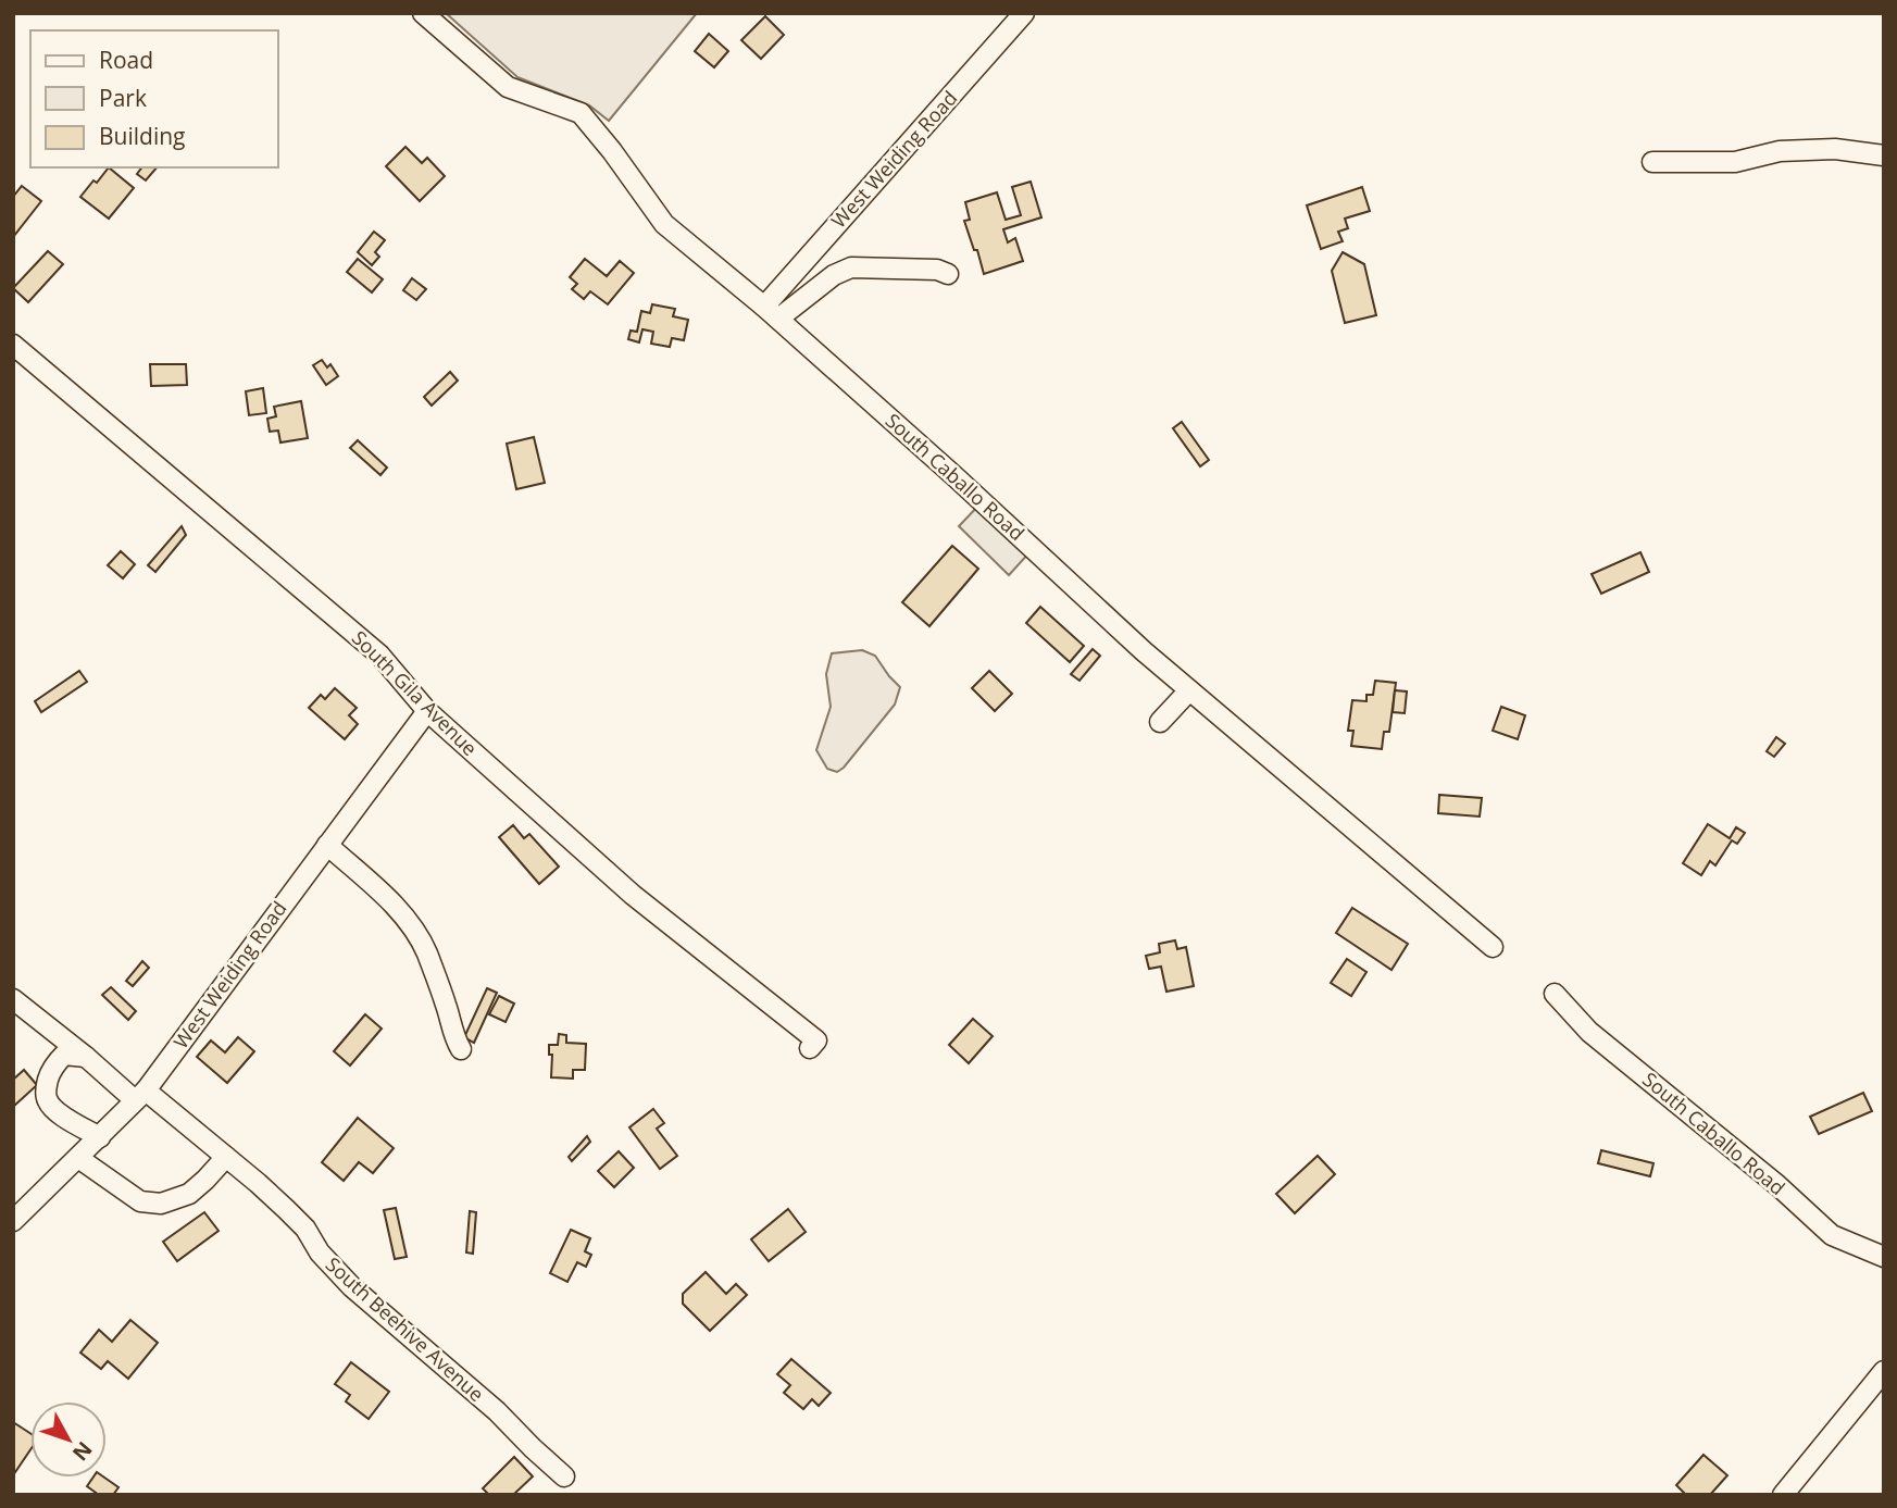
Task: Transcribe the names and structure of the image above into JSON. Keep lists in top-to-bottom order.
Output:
{
  "streets": {
    "street": [
      "West Weiding Road",
      "South Caballo Road",
      "South Gila Avenue",
      "South Beehive Avenue"
    ]
  },
  "crossings": [
    ["West Weiding Road", "South Caballo Road"],
    ["West Weiding Road", "South Gila Avenue"],
    ["West Weiding Road", "South Beehive Avenue"]
  ],
  "legend": ["Road", "Park", "Building"],
  "north": "bottom right"
}
